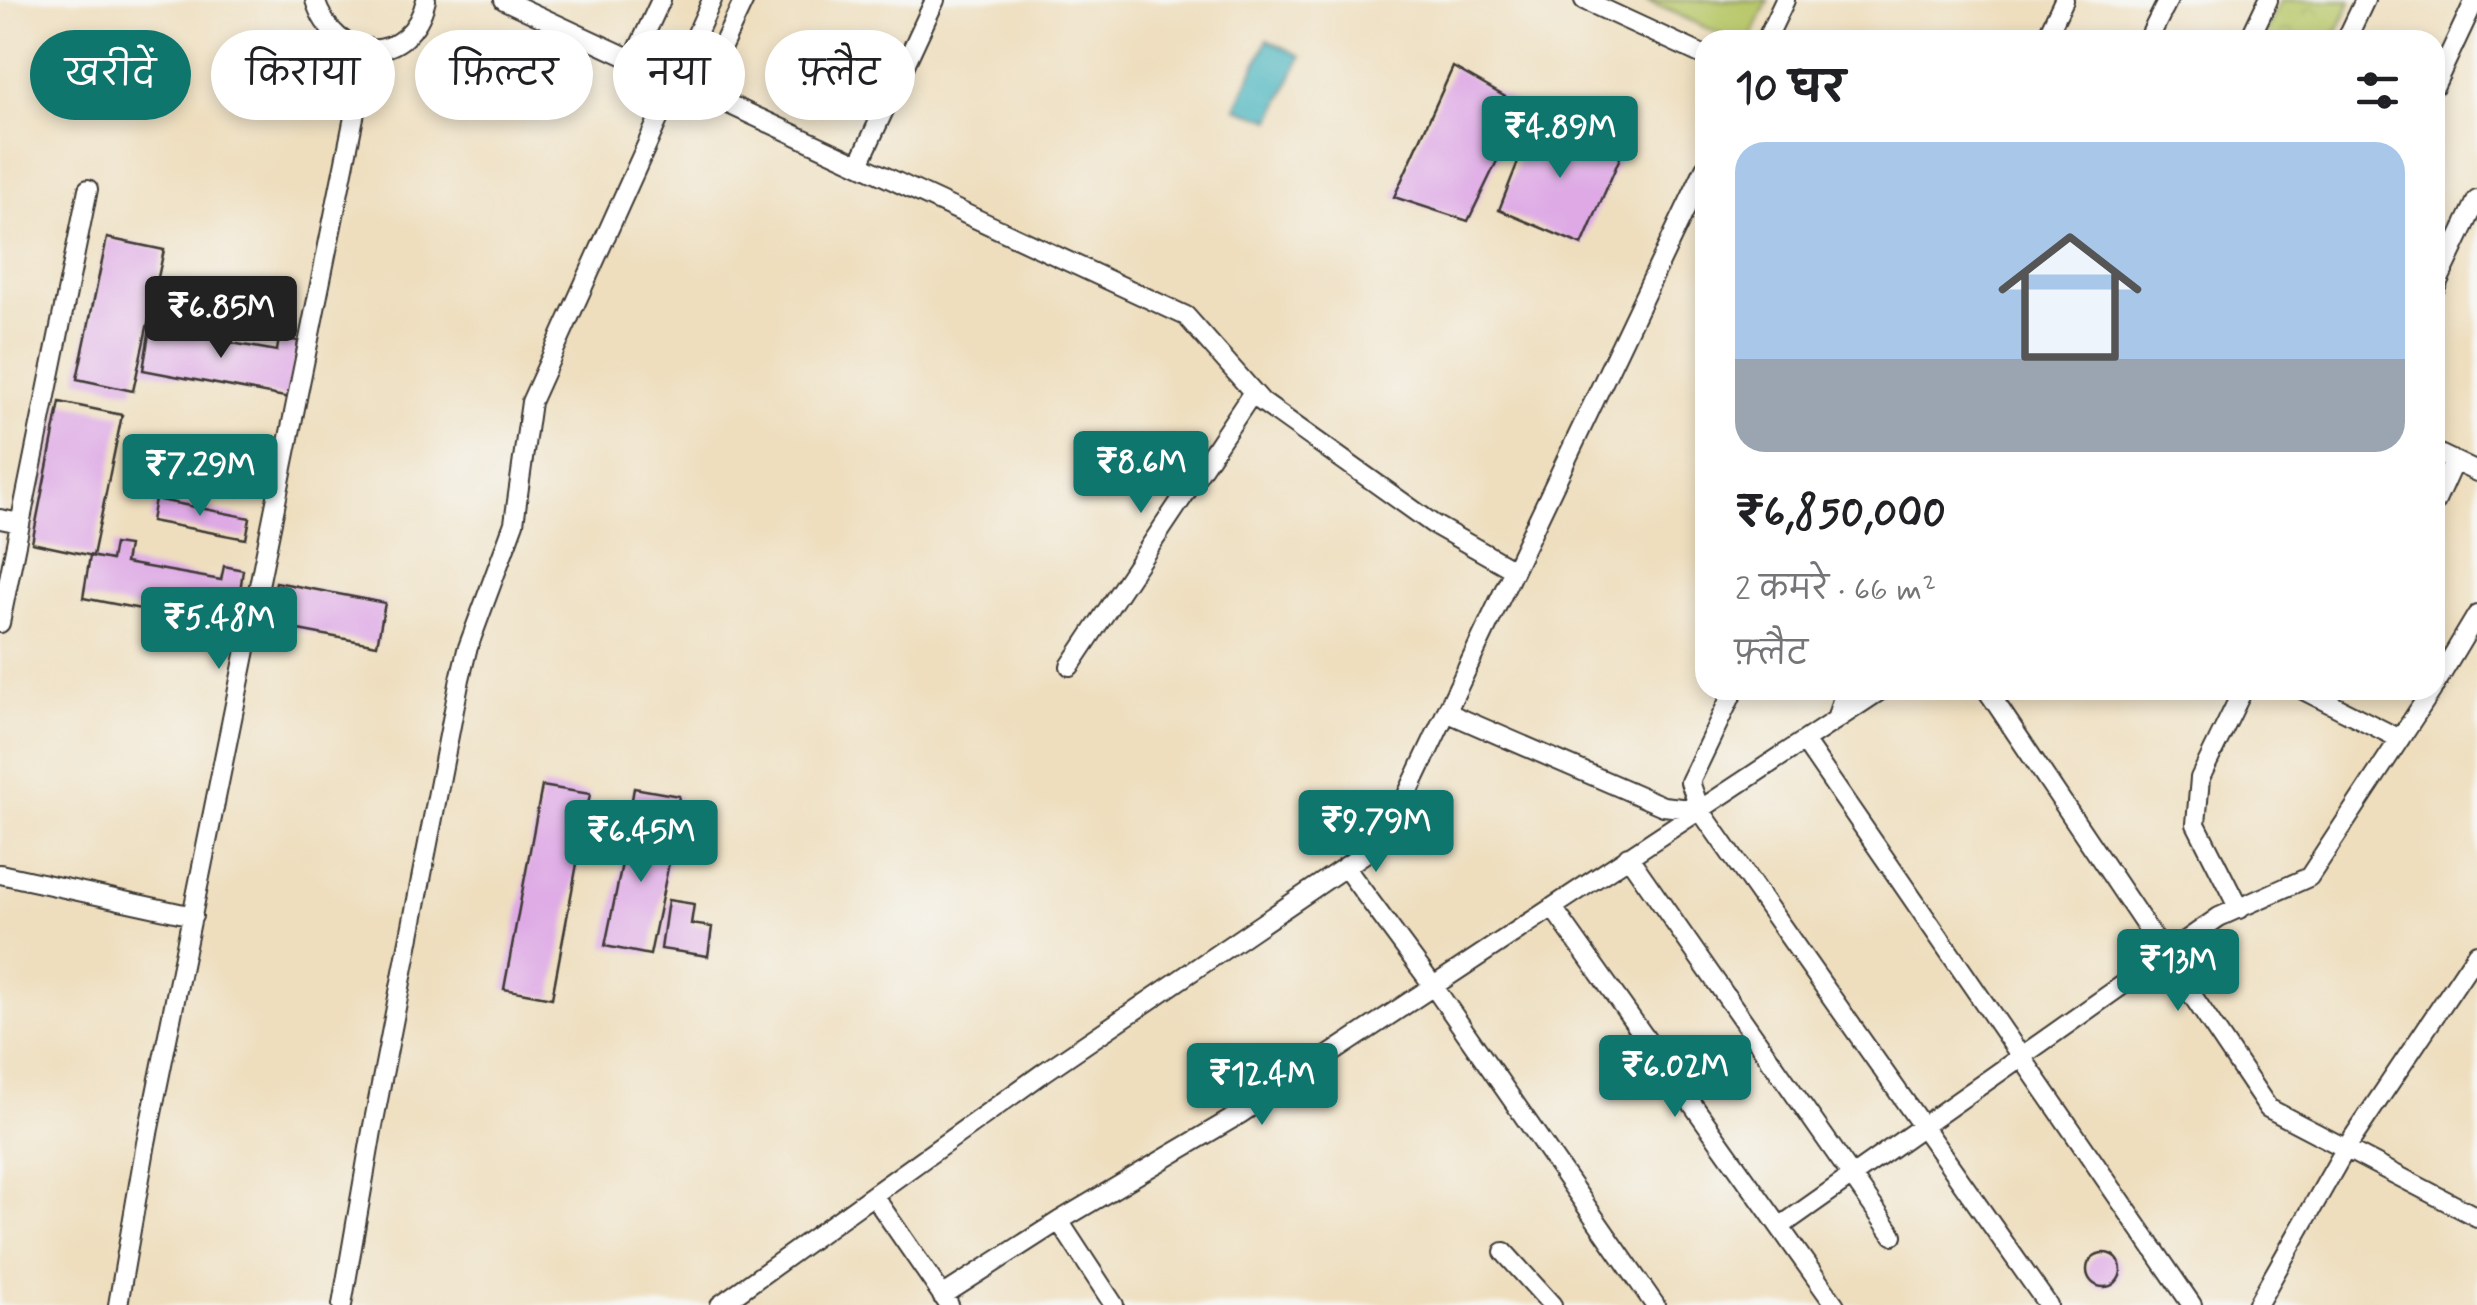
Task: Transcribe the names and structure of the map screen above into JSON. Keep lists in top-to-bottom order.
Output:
{
  "page": {
    "chip": [
      "खरीदें",
      "किराया",
      "फ़िल्टर",
      "नया",
      "फ़्लैट"
    ],
    "heading": "10 घर",
    "price": [
      "₹4.89M",
      "₹6.85M",
      "₹8.6M",
      "₹7.29M",
      "₹5.48M",
      "₹9.79M",
      "₹6.45M",
      "₹13M",
      "₹6.02M",
      "₹12.4M"
    ],
    "list": [
      {
        "name": "₹6,850,000",
        "note": "2 कमरे · 66 m² · फ़्लैट"
      }
    ]
  }
}
